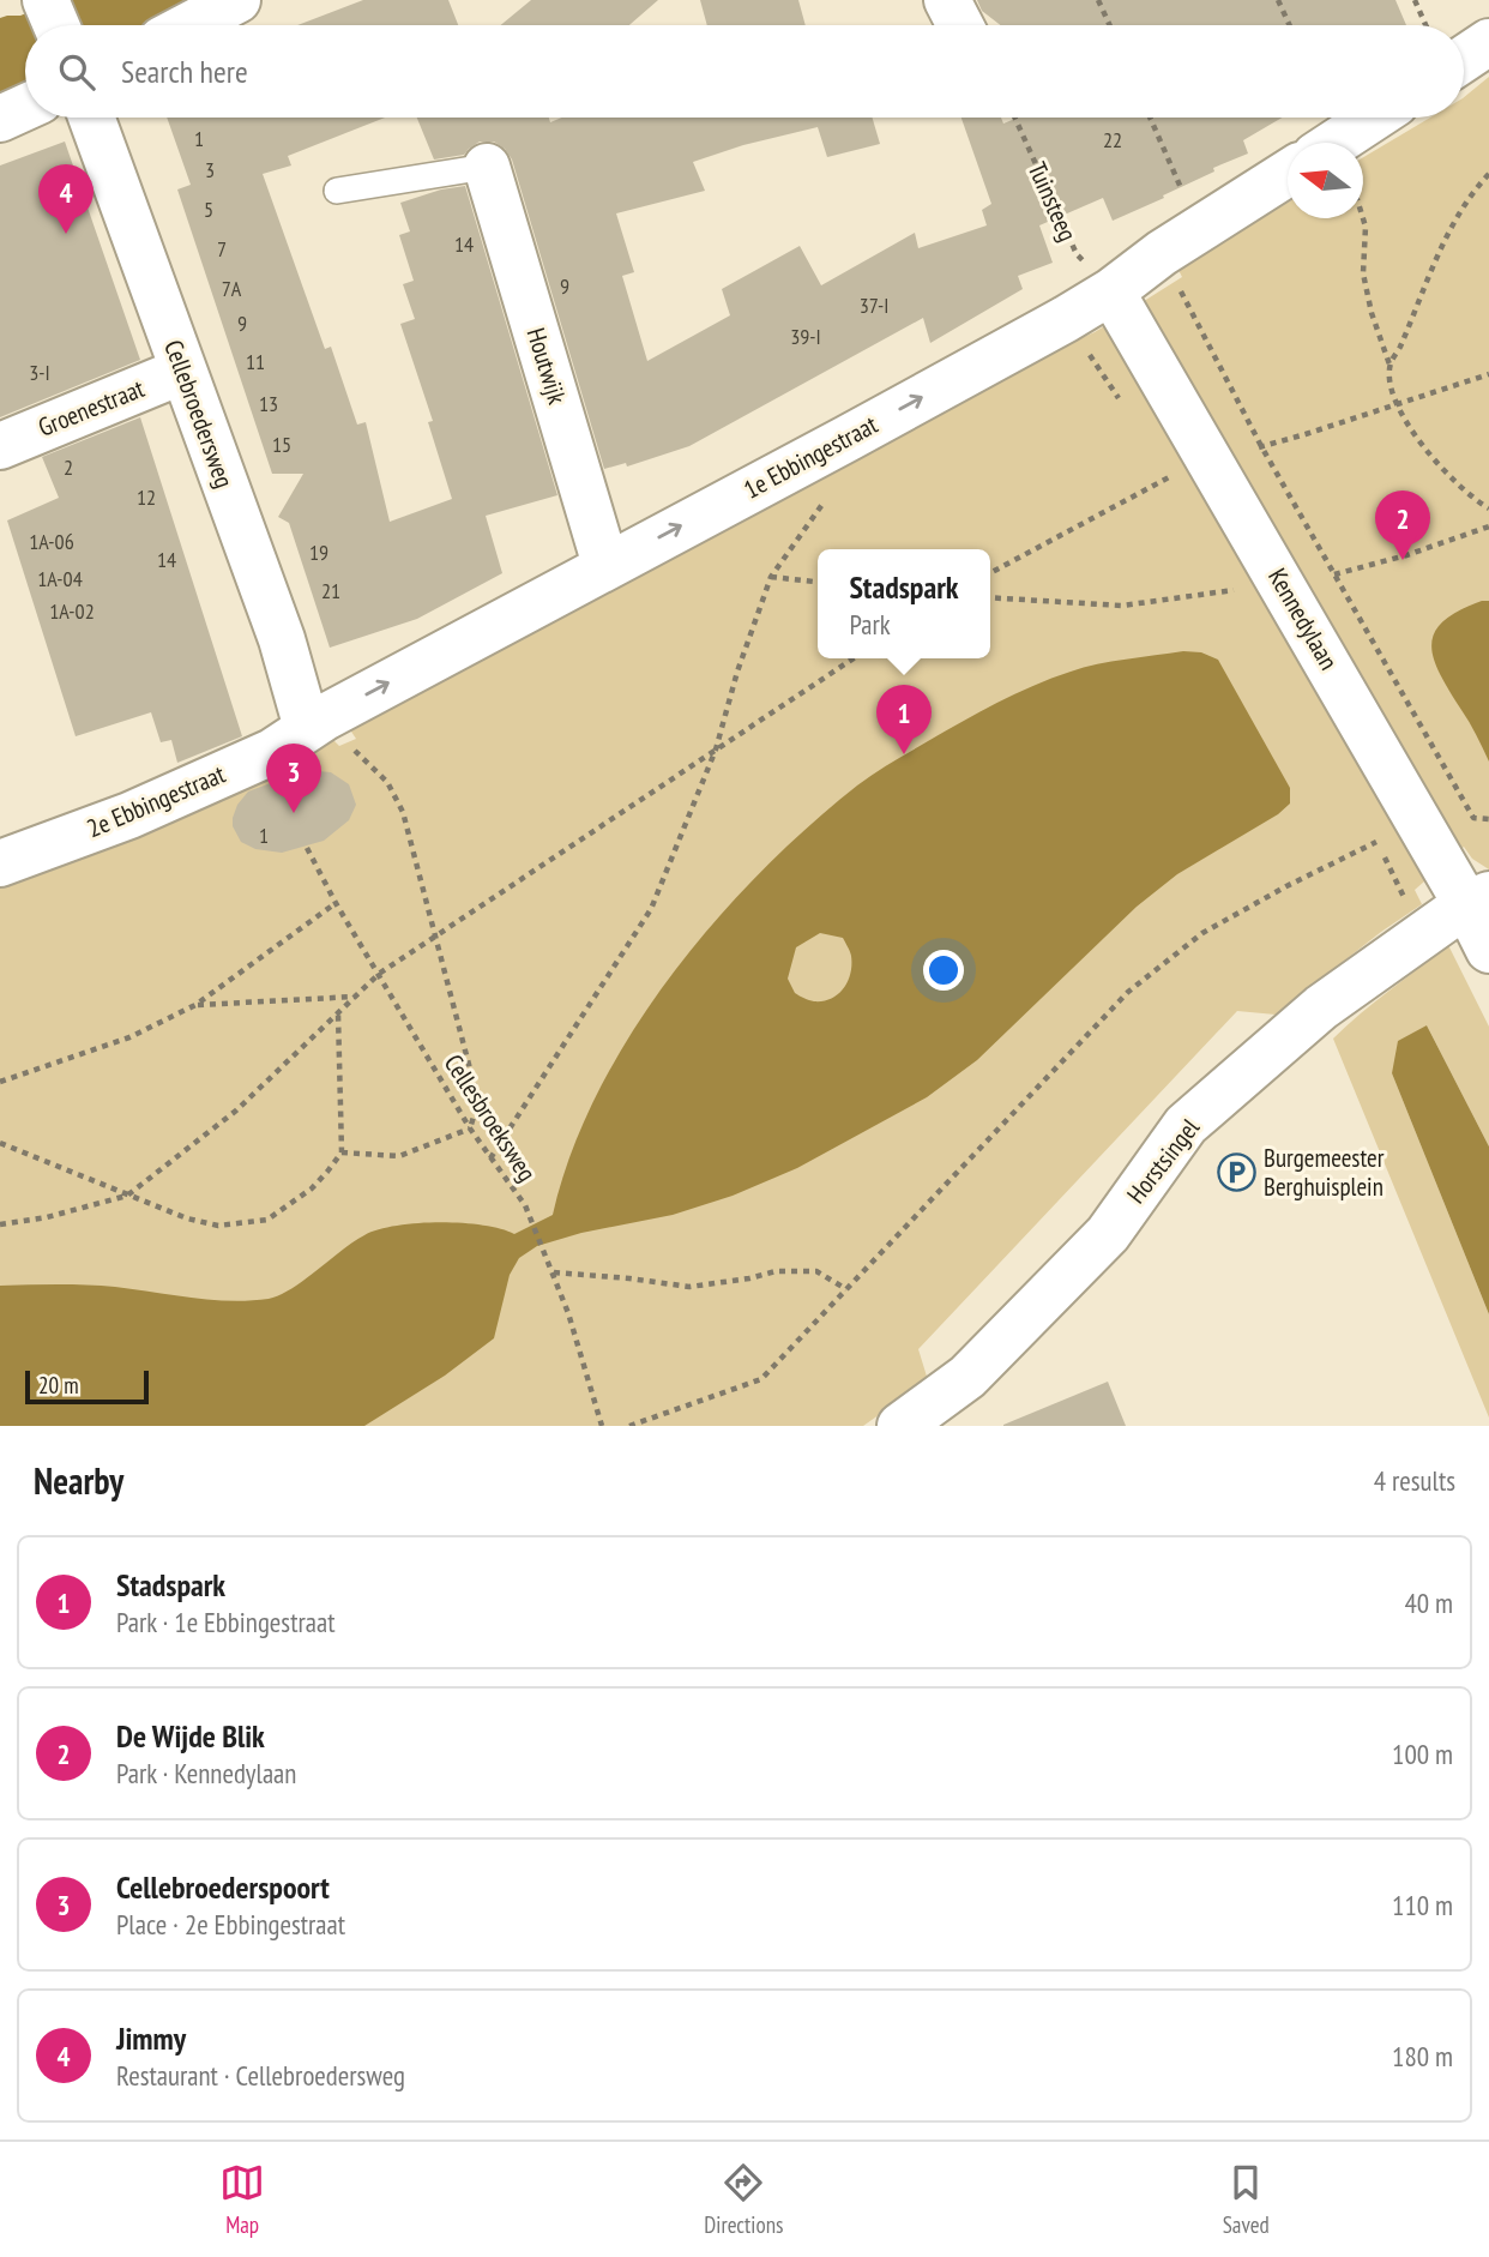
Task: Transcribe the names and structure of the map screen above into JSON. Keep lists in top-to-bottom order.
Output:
{
  "streets": {
    "street": [
      "Houtwijk",
      "Groenestraat",
      "Cellebroedersweg",
      "1e Ebbingestraat",
      "Kennedylaan",
      "2e Ebbingestraat",
      "Horstsingel"
    ],
    "path": ["Tuinsteeg", "Cellesbroeksweg"]
  },
  "crossings": [
    ["Tuinsteeg", "1e Ebbingestraat"],
    ["Tuinsteeg", "Kennedylaan"],
    ["Houtwijk", "1e Ebbingestraat"],
    ["Groenestraat", "Cellebroedersweg"],
    ["Cellebroedersweg", "1e Ebbingestraat"],
    ["Cellebroedersweg", "2e Ebbingestraat"],
    ["1e Ebbingestraat", "Kennedylaan"],
    ["1e Ebbingestraat", "2e Ebbingestraat"],
    ["Kennedylaan", "Horstsingel"]
  ],
  "one_way": ["1e Ebbingestraat"],
  "places": {
    "parking": ["Burgemeester Berghuisplein"]
  },
  "house_numbers": [
    "1",
    "22",
    "3",
    "5",
    "14",
    "7",
    "9",
    "7A",
    "37-I",
    "9",
    "39-I",
    "11",
    "3-I",
    "13",
    "15",
    "2",
    "12",
    "1A-06",
    "19",
    "14",
    "1A-04",
    "21",
    "1A-02",
    "1"
  ],
  "scale_bar": "20 m",
  "north": "left",
  "page": {
    "search": "Search here",
    "pins": [
      "4",
      "2",
      "1",
      "3"
    ],
    "popup": ["Stadspark", "Park"],
    "scale": "20 m",
    "heading": ["Nearby", "4 results"],
    "list": [
      {
        "mark": "1",
        "name": "Stadspark",
        "note": "Park · 1e Ebbingestraat",
        "value": "40 m"
      },
      {
        "mark": "2",
        "name": "De Wijde Blik",
        "note": "Park · Kennedylaan",
        "value": "100 m"
      },
      {
        "mark": "3",
        "name": "Cellebroederspoort",
        "note": "Place · 2e Ebbingestraat",
        "value": "110 m"
      },
      {
        "mark": "4",
        "name": "Jimmy",
        "note": "Restaurant · Cellebroedersweg",
        "value": "180 m"
      }
    ],
    "nav": ["Map", "Directions", "Saved"]
  }
}
